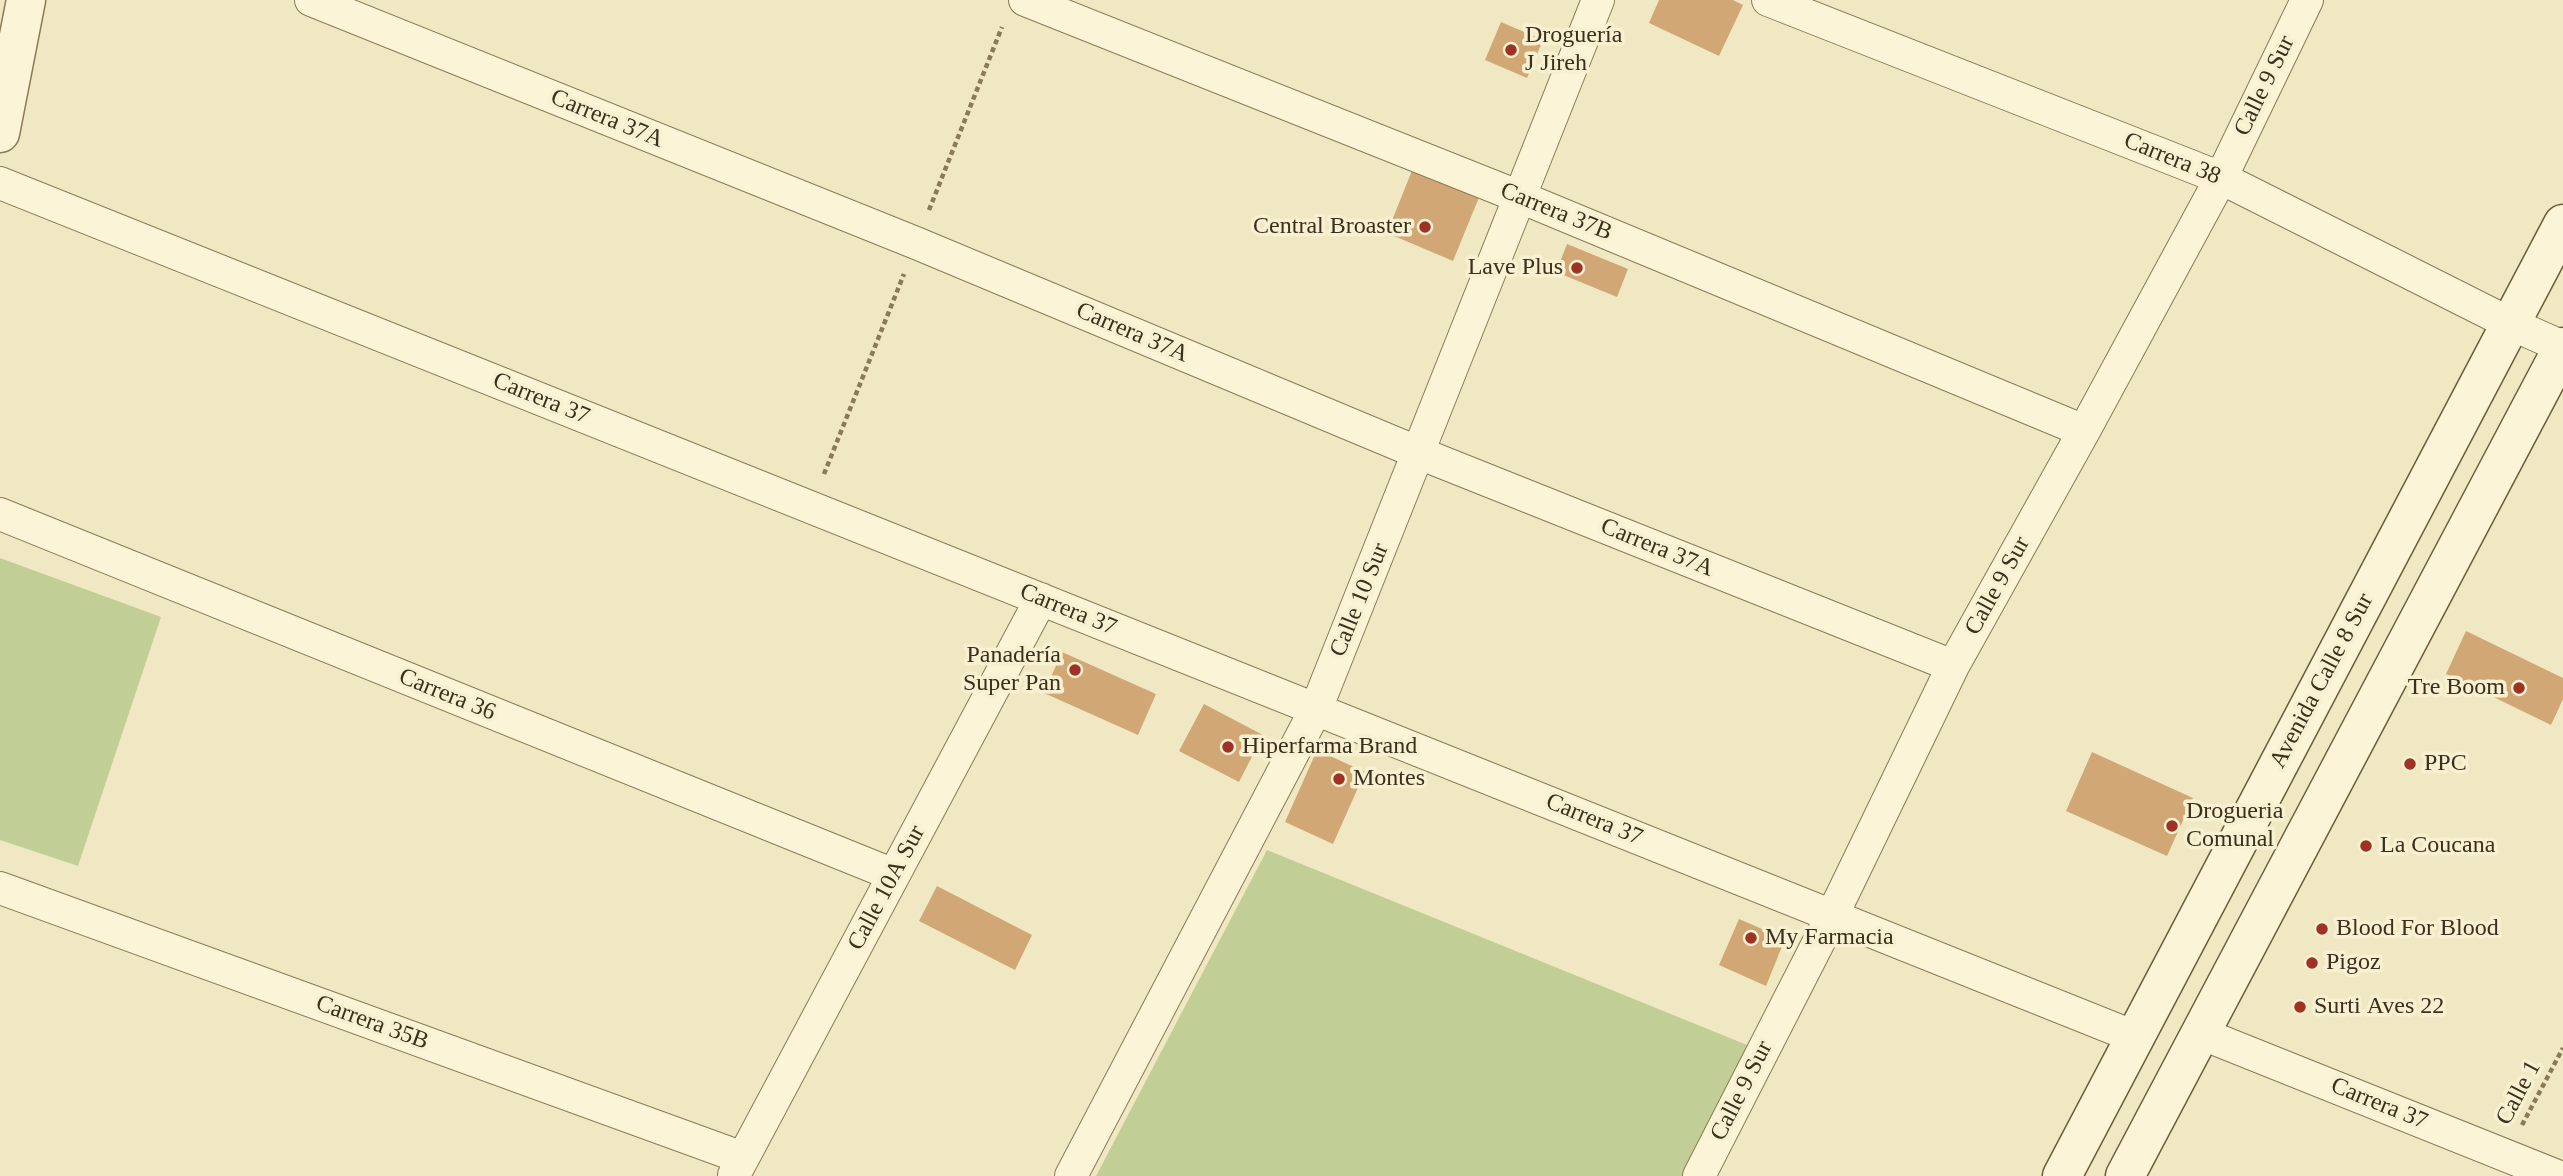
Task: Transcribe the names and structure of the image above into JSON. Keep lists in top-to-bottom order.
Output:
{
  "streets": {
    "main road": ["Avenida Calle 8 Sur"],
    "street": [
      "Calle 9 Sur",
      "Carrera 37A",
      "Carrera 38",
      "Carrera 37B",
      "Carrera 37",
      "Calle 10 Sur",
      "Carrera 36",
      "Calle 10A Sur",
      "Carrera 35B"
    ],
    "path": ["Calle 1"]
  },
  "crossings": [
    ["Calle 9 Sur", "Carrera 37A"],
    ["Calle 9 Sur", "Carrera 38"],
    ["Calle 9 Sur", "Carrera 37B"],
    ["Calle 9 Sur", "Carrera 37"],
    ["Carrera 37A", "Calle 10 Sur"],
    ["Carrera 38", "Avenida Calle 8 Sur"],
    ["Carrera 37B", "Calle 10 Sur"],
    ["Carrera 37", "Calle 10 Sur"],
    ["Carrera 37", "Avenida Calle 8 Sur"],
    ["Carrera 37", "Calle 10A Sur"],
    ["Carrera 37", "Calle 1"],
    ["Carrera 36", "Calle 10A Sur"],
    ["Calle 10A Sur", "Carrera 35B"]
  ],
  "places": [
    "Droguería J Jireh",
    "Central Broaster",
    "Lave Plus",
    "Panadería Super Pan",
    "Tre Boom",
    "Hiperfarma Brand",
    "PPC",
    "Montes",
    "Drogueria Comunal",
    "La Coucana",
    "Blood For Blood",
    "My Farmacia",
    "Pigoz",
    "Surti Aves 22"
  ]
}
